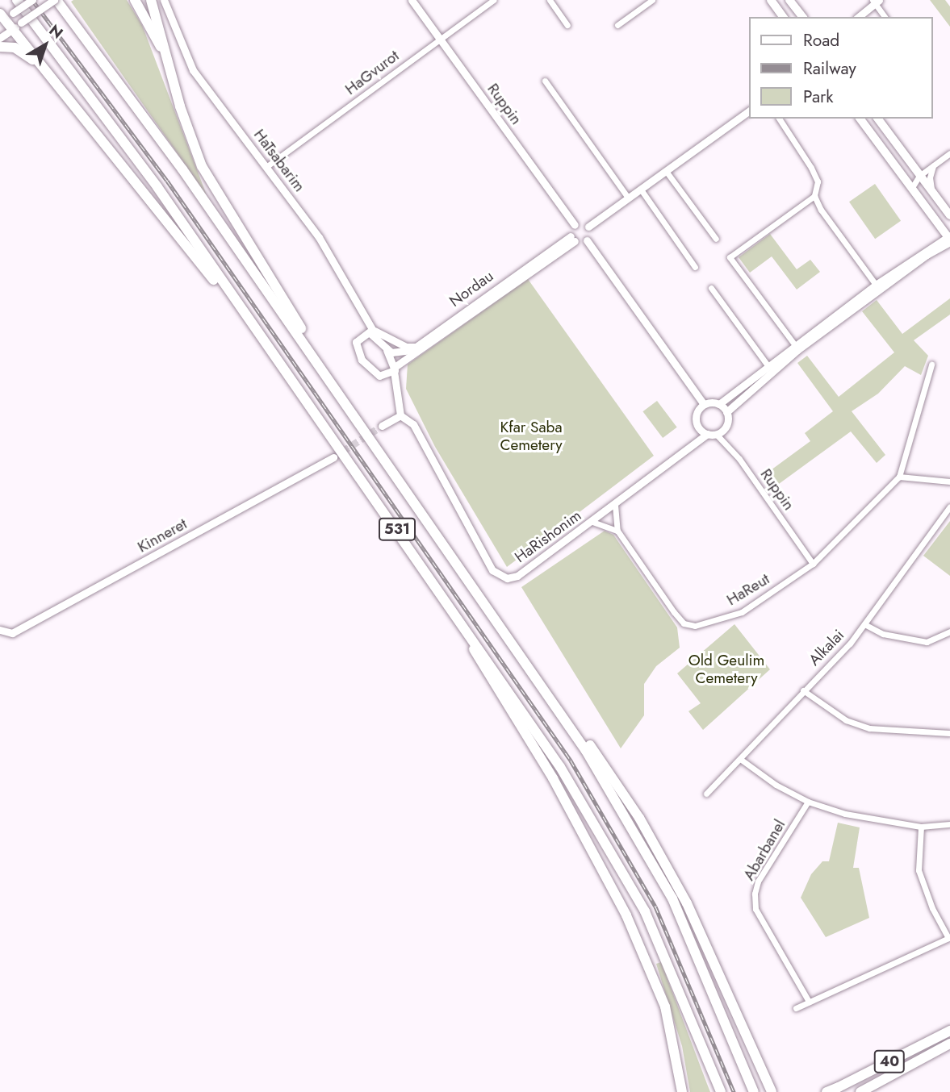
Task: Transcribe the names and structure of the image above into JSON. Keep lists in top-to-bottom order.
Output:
{
  "streets": {
    "highway": ["531", "40"],
    "street": [
      "HaGvurot",
      "Ruppin",
      "HaTsabarim",
      "Nordau",
      "Kinneret",
      "HaRishonim",
      "HaReut",
      "Alkalai",
      "Abarbanel"
    ]
  },
  "crossings": [
    ["HaGvurot", "Ruppin"],
    ["HaGvurot", "HaTsabarim"],
    ["Ruppin", "HaRishonim"],
    ["Ruppin", "HaReut"],
    ["HaTsabarim", "Nordau"],
    ["HaRishonim", "HaReut"]
  ],
  "parks": ["Kfar Saba Cemetery", "Old Geulim Cemetery"],
  "legend": ["Road", "Railway", "Park"],
  "north": "top right"
}
